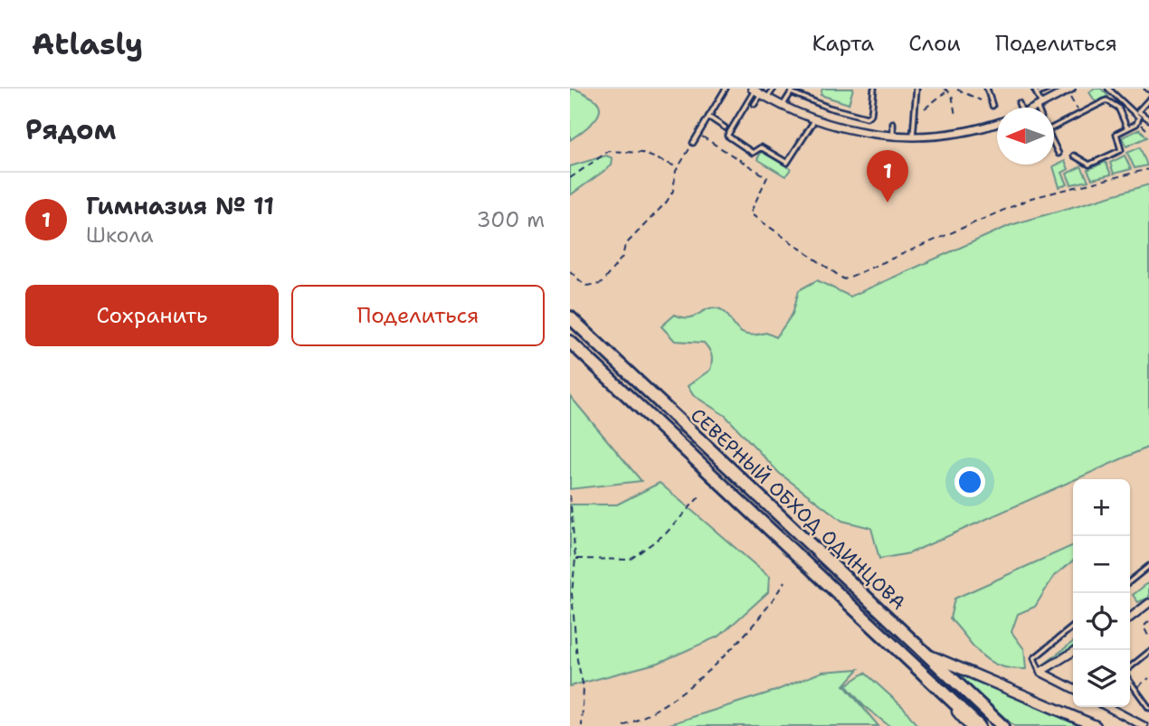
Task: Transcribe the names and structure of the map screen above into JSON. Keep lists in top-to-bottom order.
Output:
{
  "streets": {
    "highway": ["СЕВЕРНЫЙ ОБХОД ОДИНЦОВА"]
  },
  "north": "left",
  "page": {
    "header": "Atlasly",
    "nav": ["Карта", "Слои", "Поделиться"],
    "heading": "Рядом",
    "pins": "1",
    "list": [
      {
        "mark": "1",
        "name": "Гимназия № 11",
        "note": "Школа",
        "value": "300 m"
      }
    ],
    "buttons": ["Сохранить", "Поделиться"],
    "map_buttons": ["+", "−"]
  }
}
